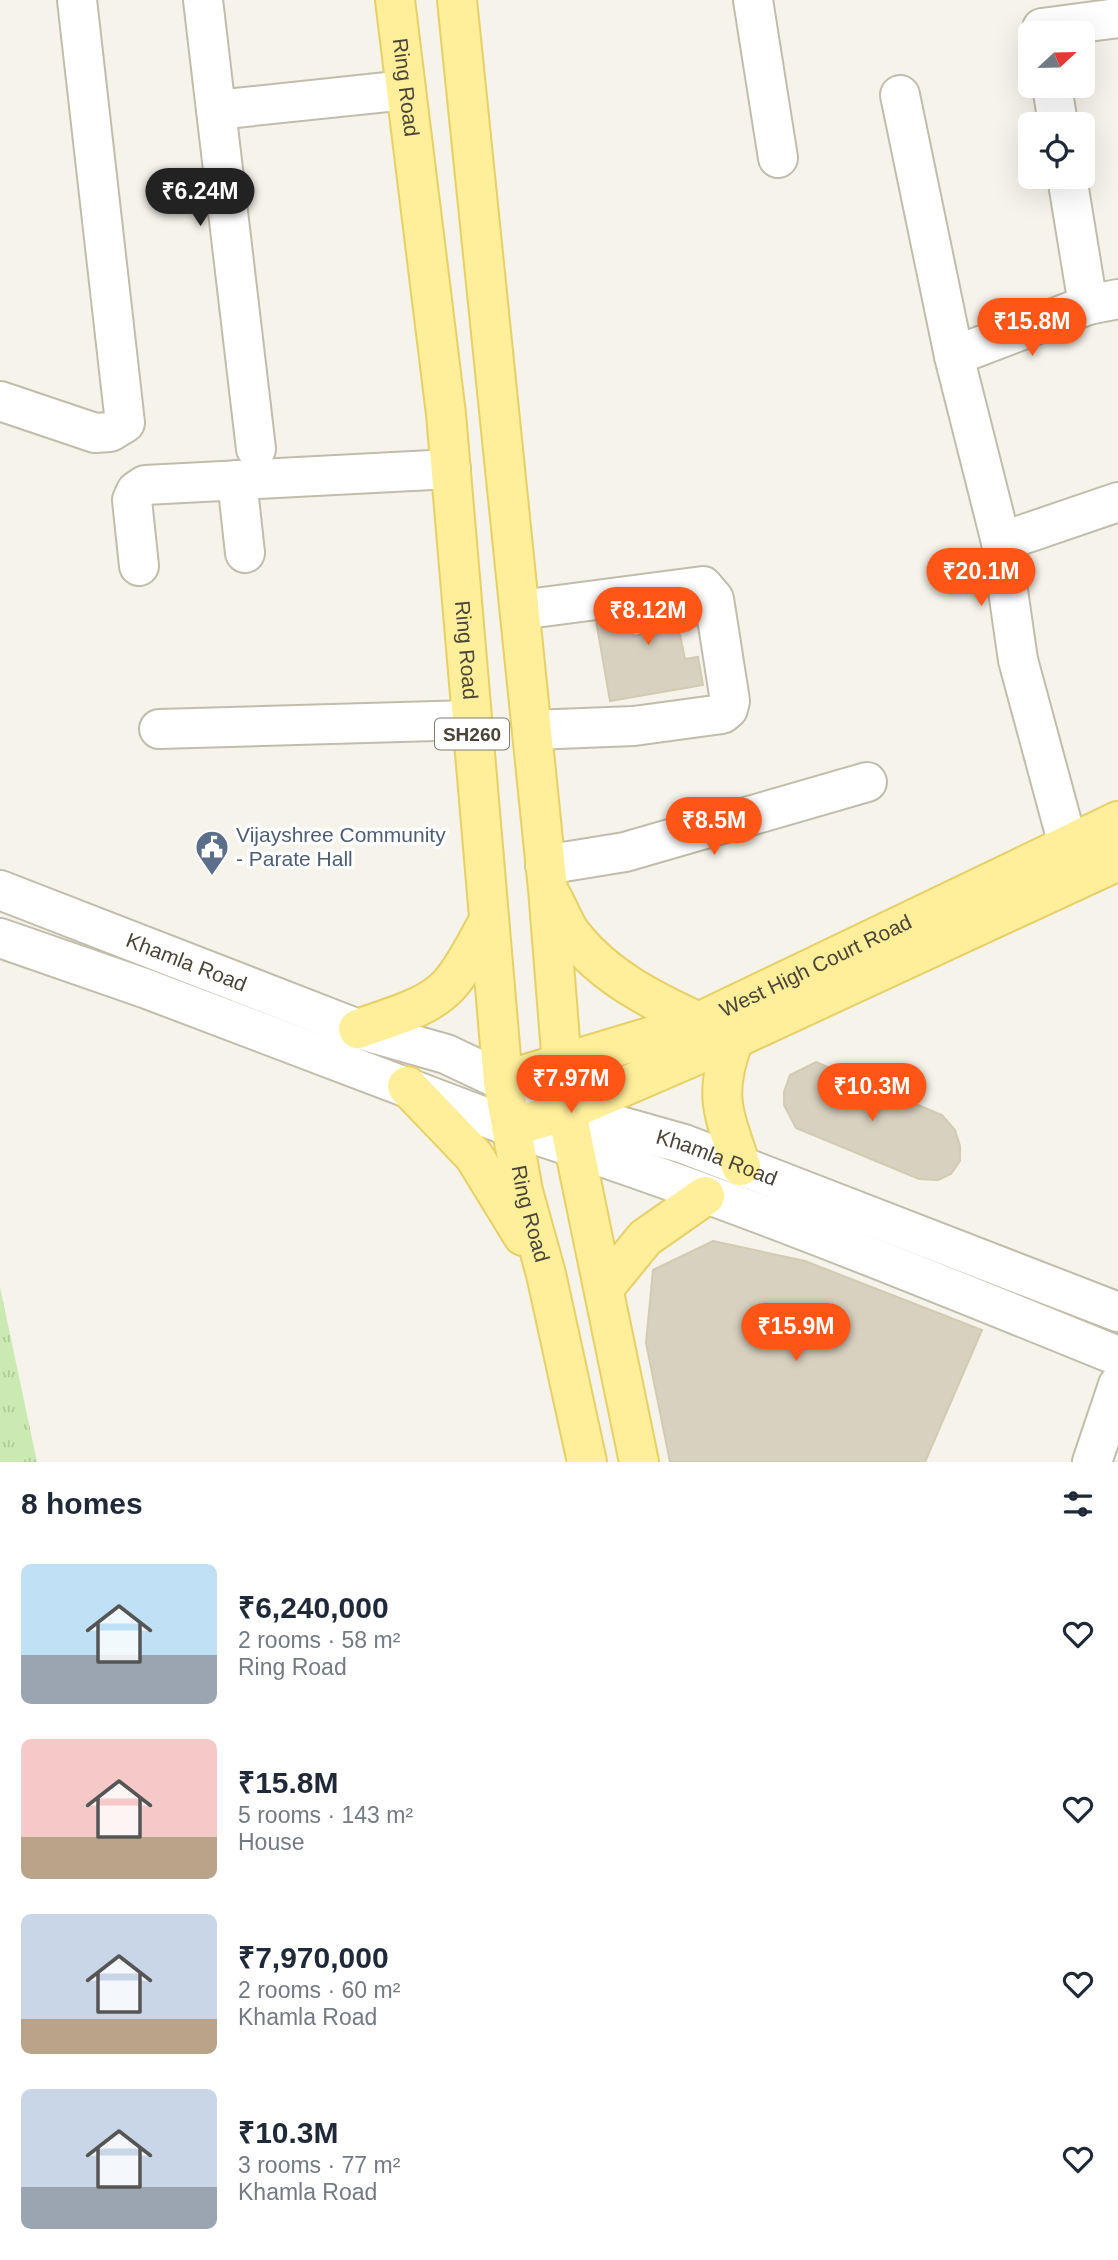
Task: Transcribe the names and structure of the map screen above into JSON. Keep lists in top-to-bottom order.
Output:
{
  "streets": {
    "main road": ["Ring Road", "SH260", "West High Court Road"],
    "street": ["Khamla Road"]
  },
  "crossings": [
    ["Ring Road", "Khamla Road"],
    ["Ring Road", "West High Court Road"],
    ["SH260", "Khamla Road"],
    ["SH260", "West High Court Road"],
    ["Khamla Road", "West High Court Road"]
  ],
  "places": {
    "public building": ["Vijayshree Community - Parate Hall"]
  },
  "north": "right",
  "page": {
    "price": [
      "₹6.24M",
      "₹15.8M",
      "₹20.1M",
      "₹8.12M",
      "₹8.5M",
      "₹7.97M",
      "₹10.3M",
      "₹15.9M"
    ],
    "heading": "8 homes",
    "list": [
      {
        "name": "₹6,240,000",
        "note": "2 rooms · 58 m² · Ring Road"
      },
      {
        "name": "₹15.8M",
        "note": "5 rooms · 143 m² · House"
      },
      {
        "name": "₹7,970,000",
        "note": "2 rooms · 60 m² · Khamla Road"
      },
      {
        "name": "₹10.3M",
        "note": "3 rooms · 77 m² · Khamla Road"
      }
    ]
  }
}
